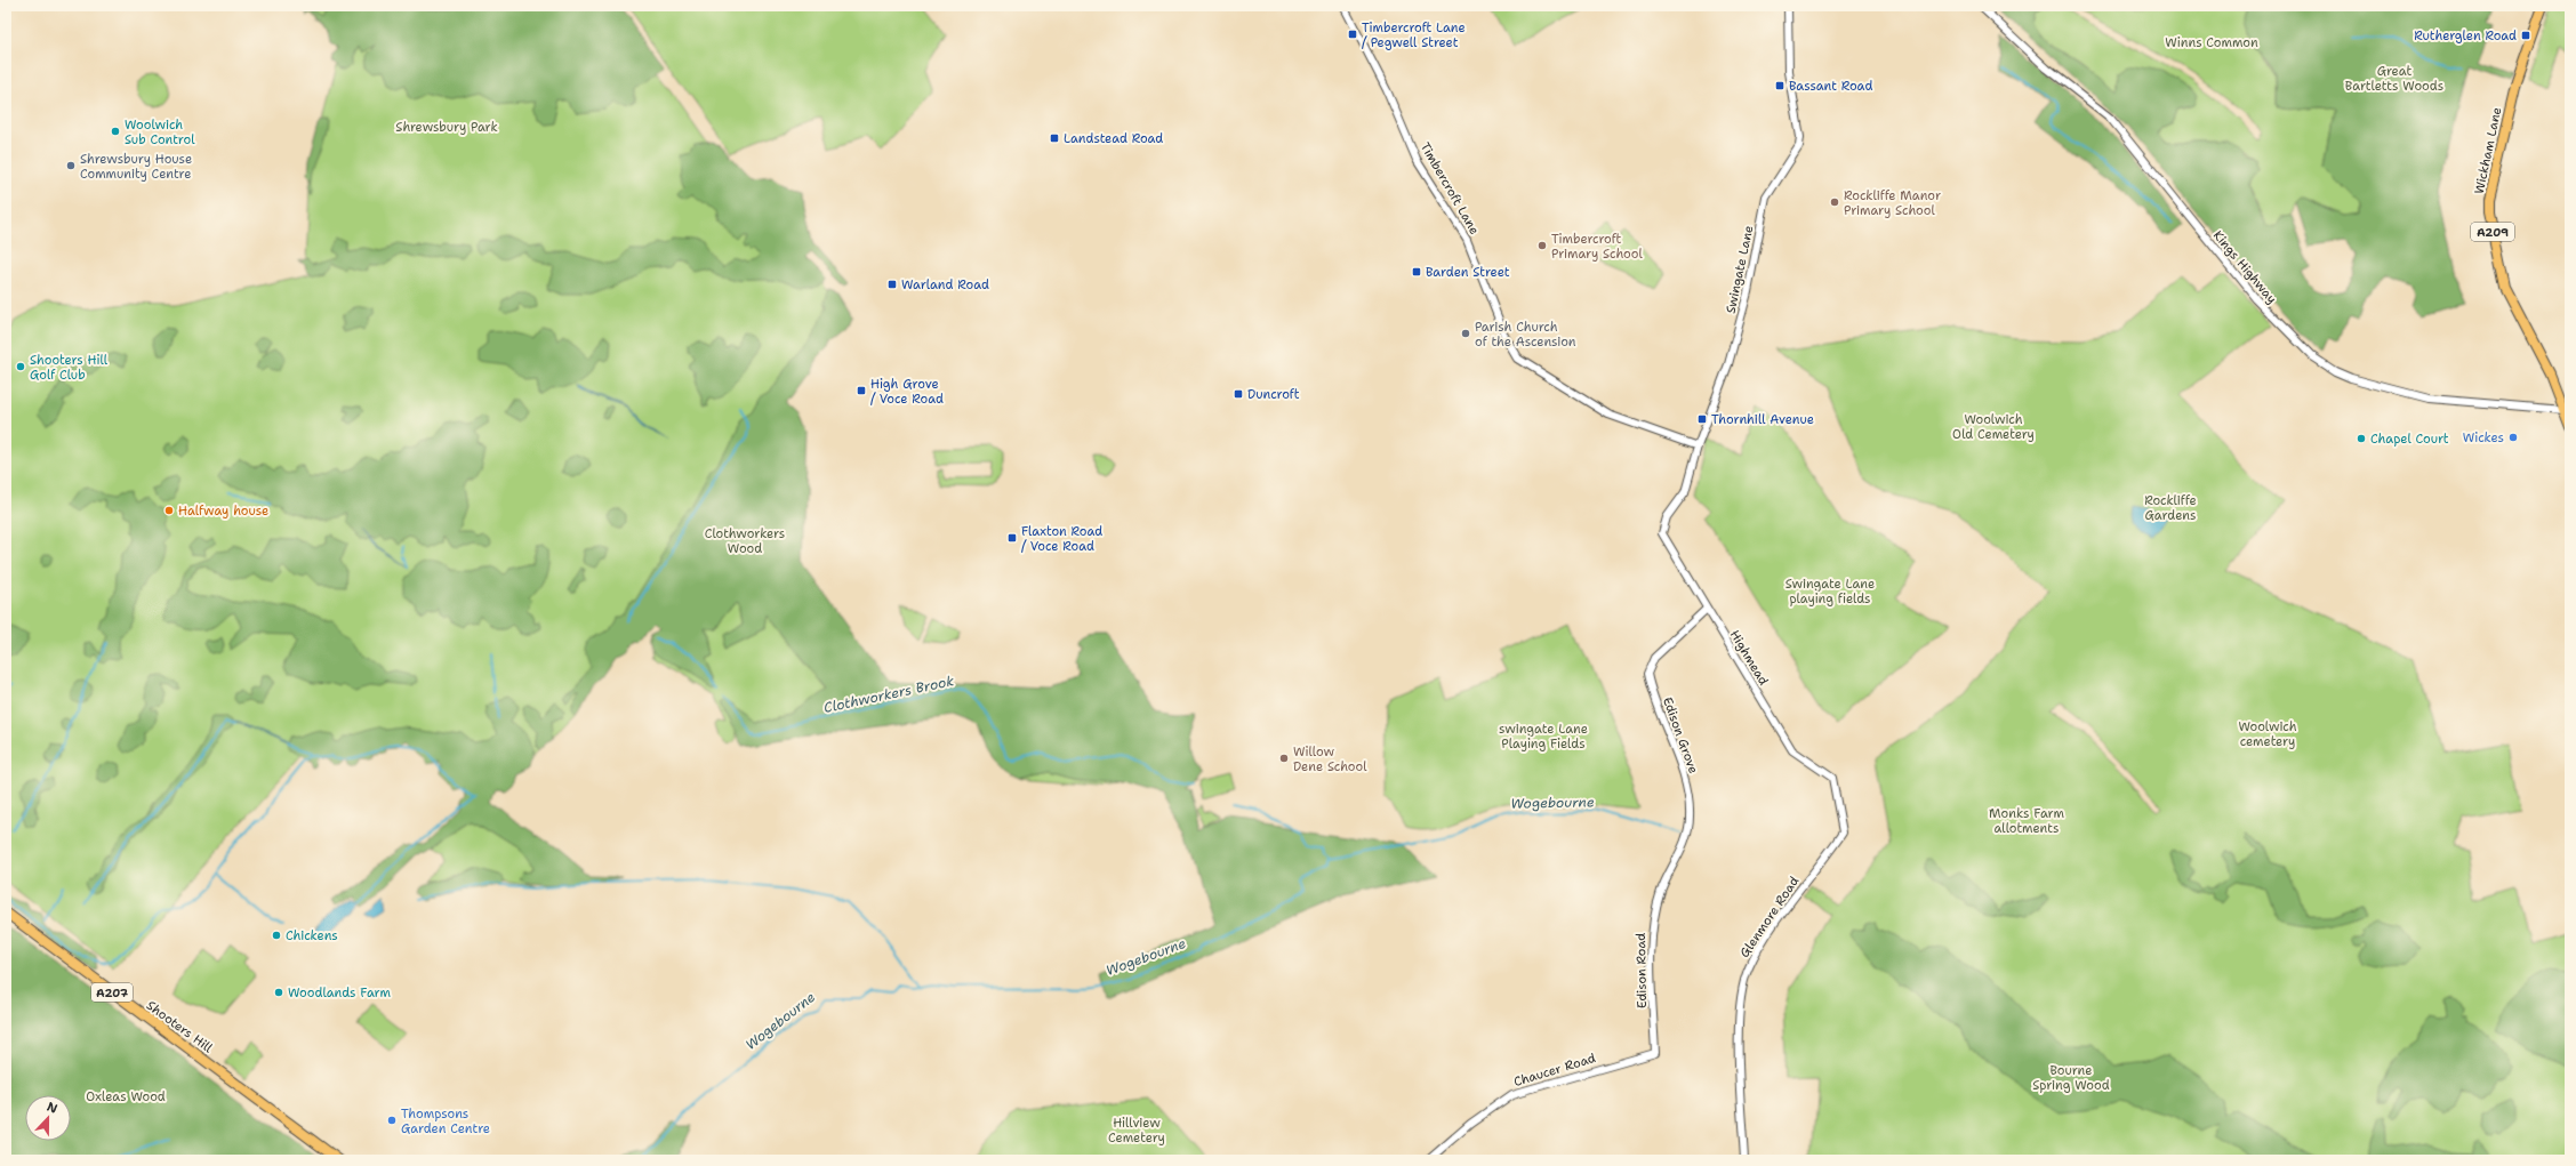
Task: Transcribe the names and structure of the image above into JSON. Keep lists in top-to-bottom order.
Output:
{
  "streets": {
    "main road": [
      "Wickham Lane",
      "A209",
      "A207",
      "Shooters Hill"
    ],
    "street": [
      "Timbercroft Lane",
      "Kings Highway",
      "Swingate Lane",
      "Highmead",
      "Edison Grove",
      "Glenmore Road",
      "Edison Road",
      "Chaucer Road"
    ]
  },
  "crossings": [
    ["Wickham Lane", "Kings Highway"],
    ["Timbercroft Lane", "Swingate Lane"],
    ["Swingate Lane", "Highmead"],
    ["Highmead", "Edison Grove"],
    ["Highmead", "Glenmore Road"],
    ["Edison Grove", "Edison Road"],
    ["Edison Road", "Chaucer Road"]
  ],
  "water": ["Clothworkers Brook", "Wogebourne"],
  "parks": [
    "Winns Common",
    "Great Bartletts Woods",
    "Shrewsbury Park",
    "Woolwich Old Cemetery",
    "Rockliffe Gardens",
    "Clothworkers Wood",
    "Swingate Lane playing fields",
    "Woolwich cemetery",
    "swingate Lane Playing Fields",
    "Monks Farm allotments",
    "Bourne Spring Wood",
    "Oxleas Wood",
    "Hillview Cemetery"
  ],
  "places": {
    "transit": [
      "Timbercroft Lane / Pegwell Street",
      "Rutherglen Road",
      "Bassant Road",
      "Landstead Road",
      "Barden Street",
      "Warland Road",
      "High Grove / Voce Road",
      "Duncroft",
      "Thornhill Avenue",
      "Flaxton Road / Voce Road"
    ],
    "other": [
      "Woolwich Sub Control",
      "Shrewsbury House Community Centre",
      "Rockliffe Manor Primary School",
      "Timbercroft Primary School",
      "Parish Church of the Ascension",
      "Shooters Hill Golf Club",
      "Wickes",
      "Chapel Court",
      "Halfway house",
      "Willow Dene School",
      "Chickens",
      "Woodlands Farm",
      "Thompsons Garden Centre"
    ]
  },
  "north": "top"
}
